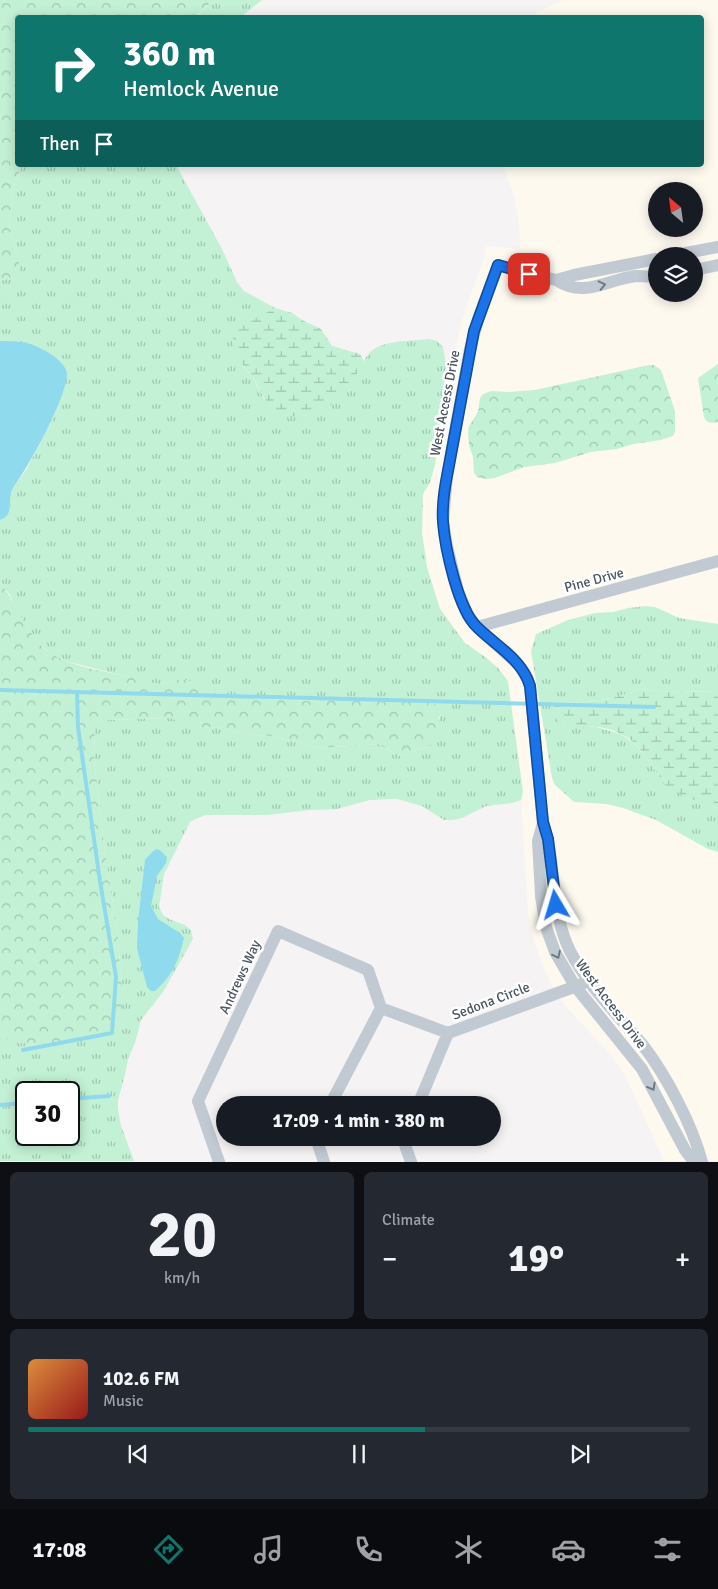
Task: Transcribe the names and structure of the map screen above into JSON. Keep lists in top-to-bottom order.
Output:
{
  "streets": {
    "street": [
      "West Access Drive",
      "Pine Drive",
      "Andrews Way",
      "Sedona Circle"
    ]
  },
  "crossings": [
    ["West Access Drive", "Pine Drive"],
    ["West Access Drive", "Sedona Circle"]
  ],
  "north": "top left",
  "page": {
    "turn": ["360 m", "Hemlock Avenue"],
    "then": "Then",
    "limit": "30",
    "trip": "17:09 · 1 min · 380 m",
    "tile": [
      ["20", "km/h"],
      "Climate"
    ],
    "heat": ["−", "19°", "+"],
    "song": ["102.6 FM", "Music"],
    "tabs": "17:08"
  }
}
